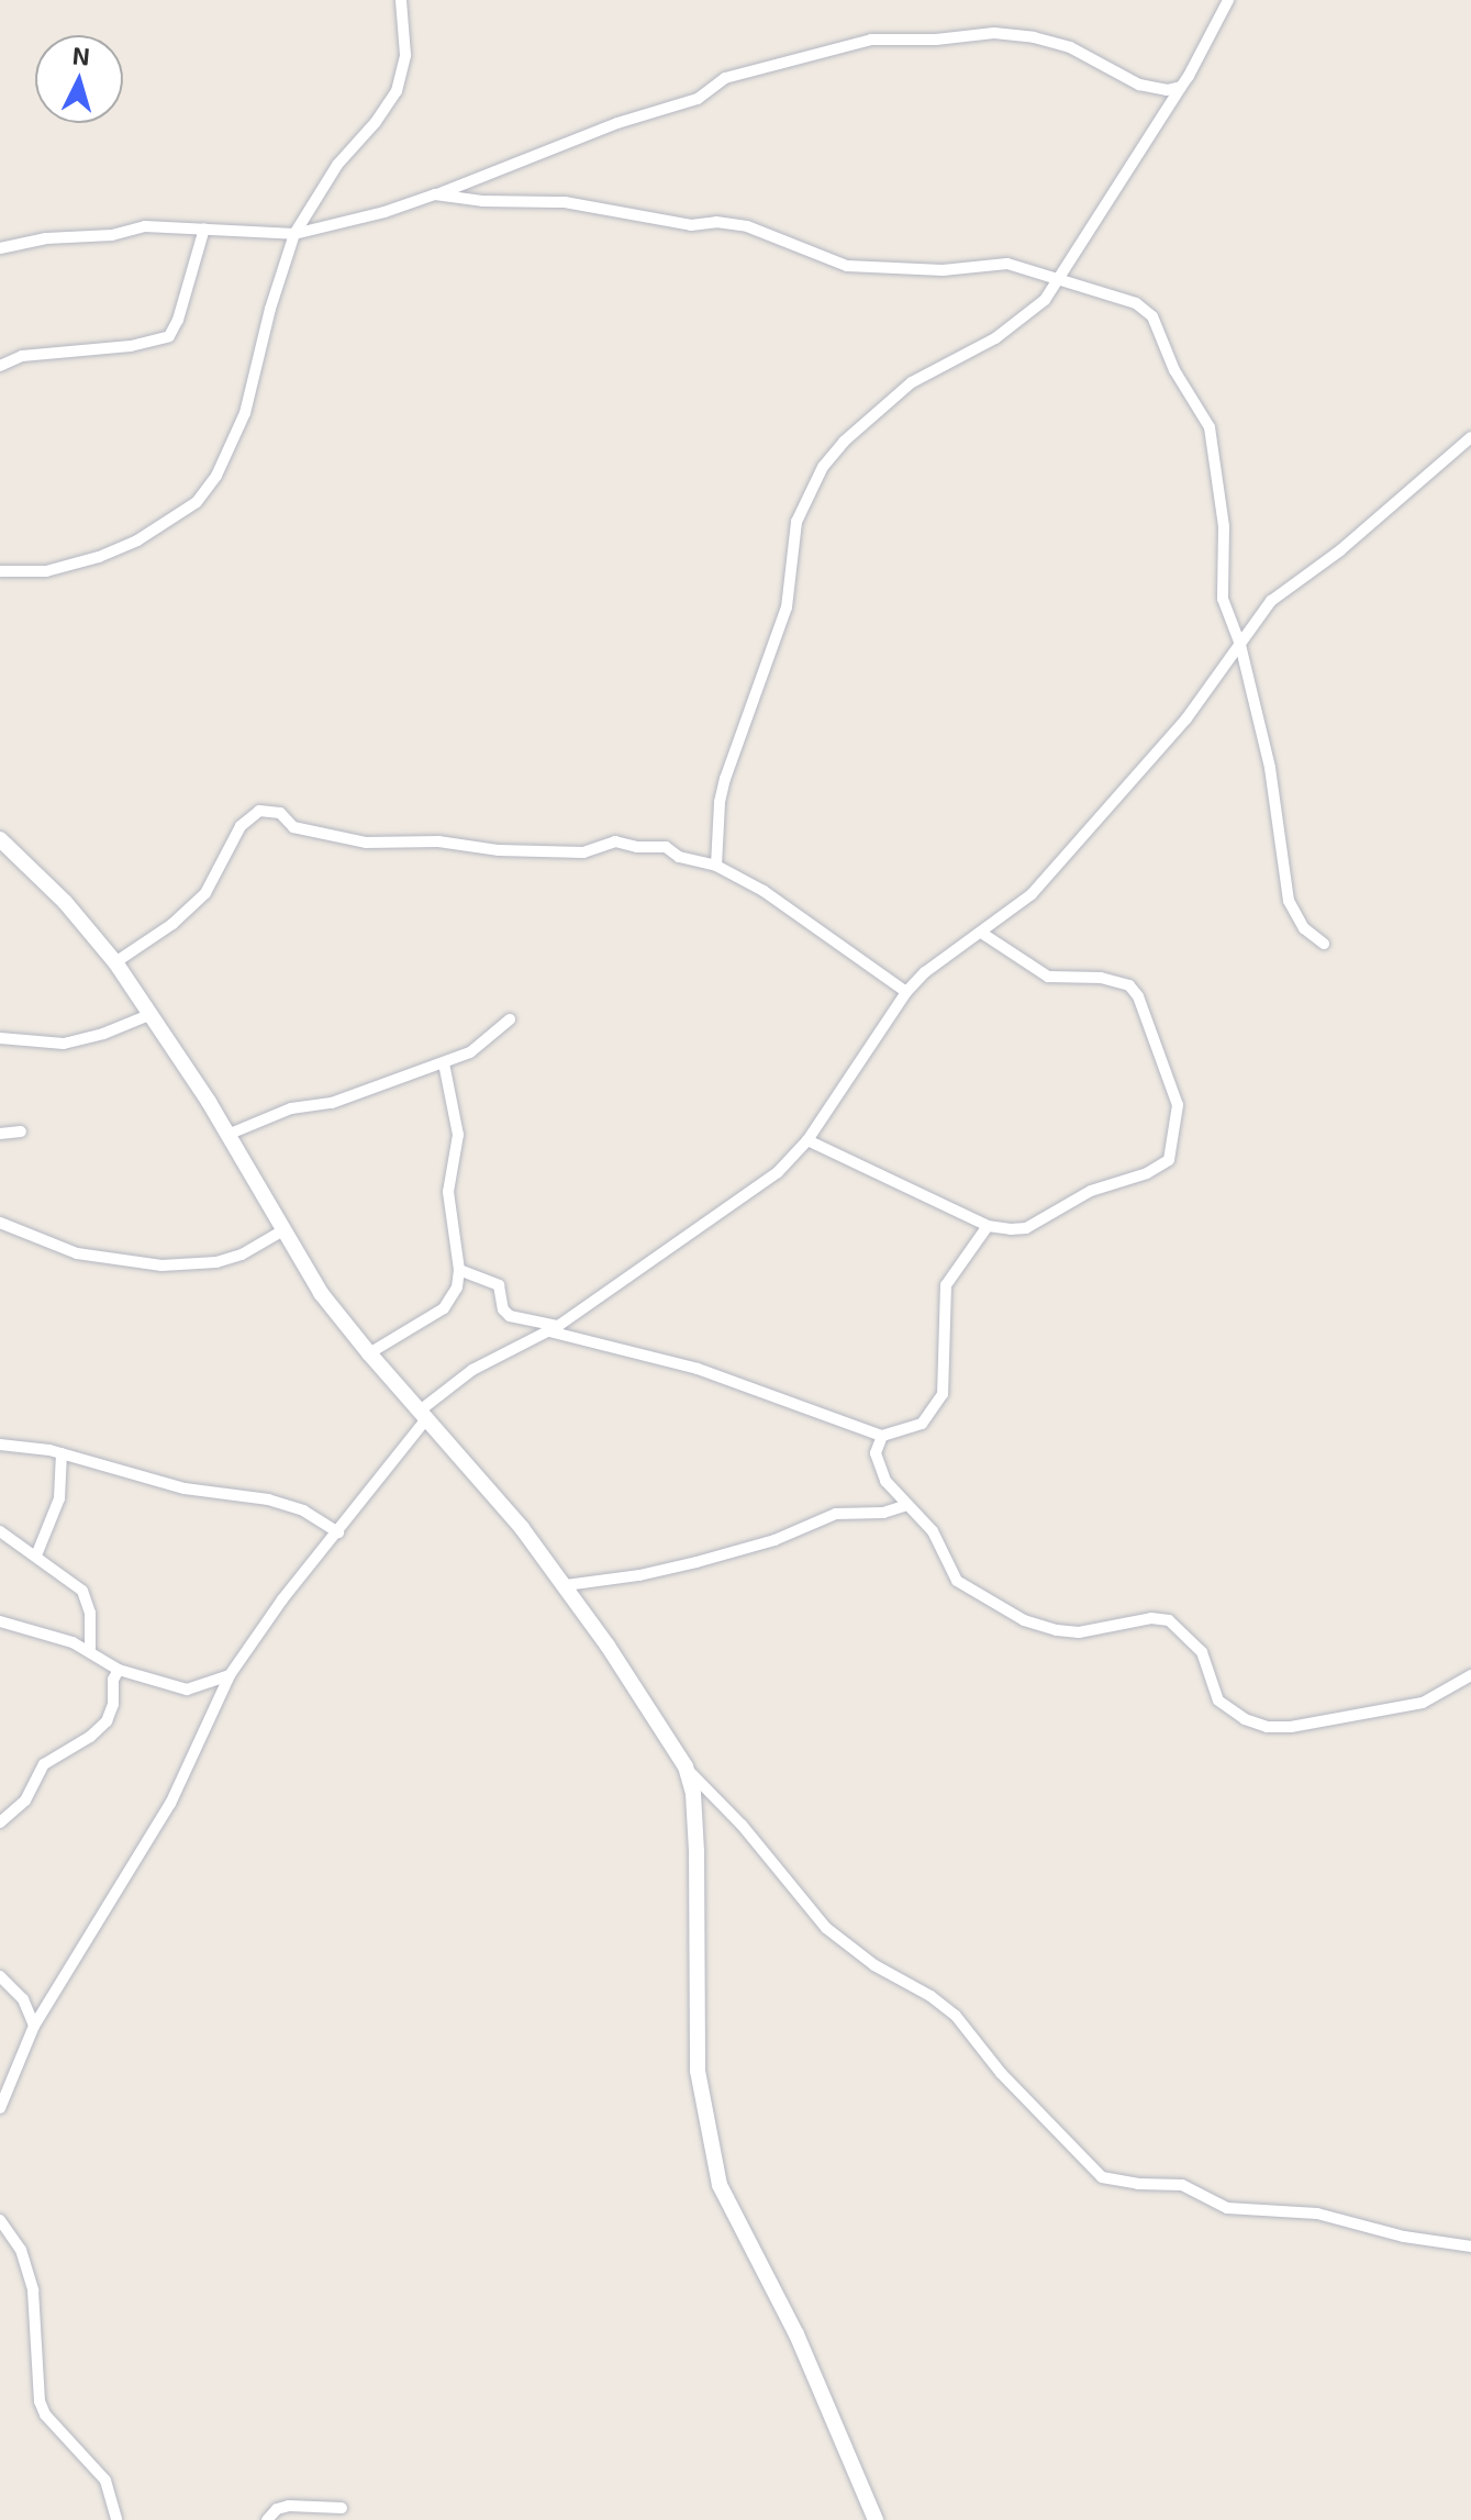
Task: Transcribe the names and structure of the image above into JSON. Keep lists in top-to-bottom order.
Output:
{
  "north": "top"
}
